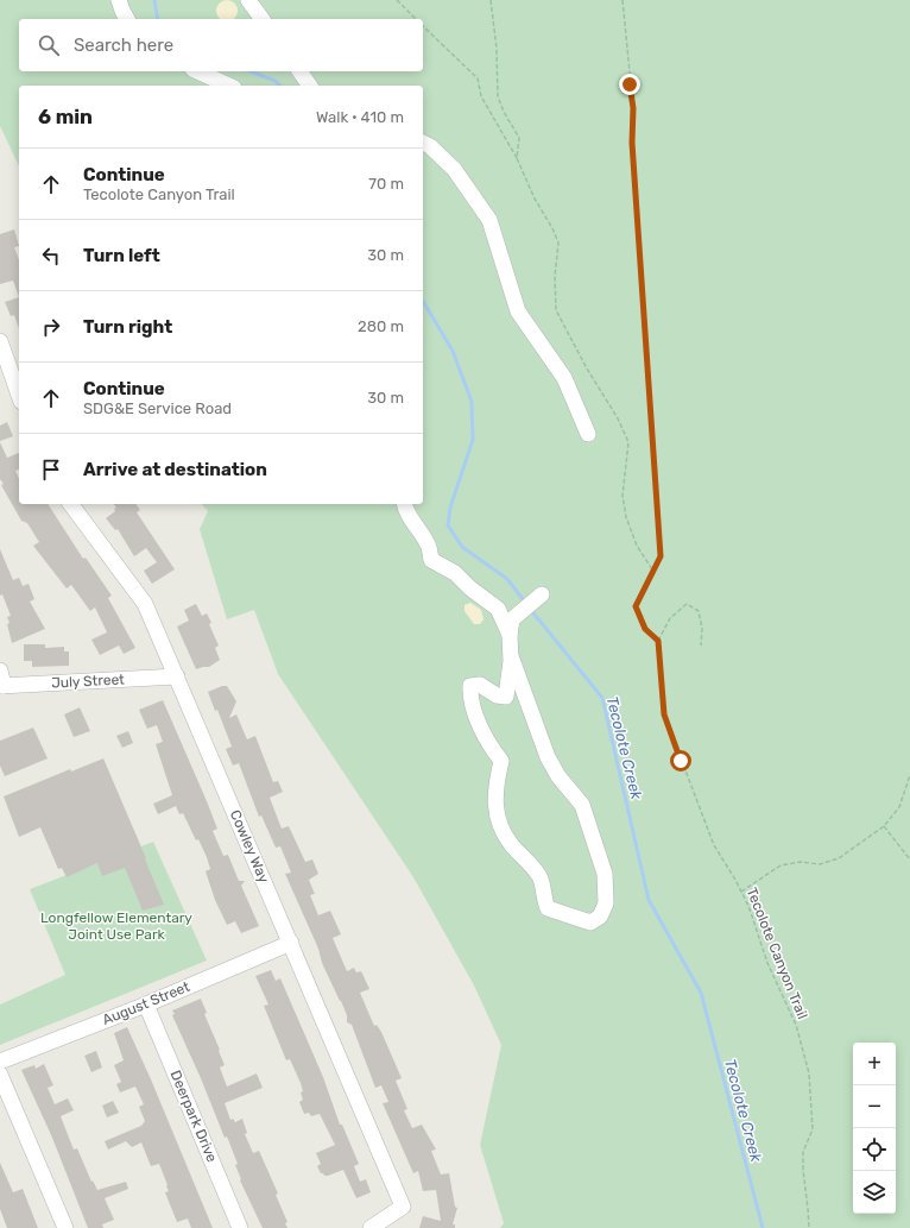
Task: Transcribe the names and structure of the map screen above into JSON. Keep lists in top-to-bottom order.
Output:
{
  "streets": {
    "street": [
      "July Street",
      "Cowley Way",
      "August Street",
      "Deerpark Drive"
    ],
    "path": ["Tecolote Canyon Trail"]
  },
  "crossings": [
    ["July Street", "Cowley Way"],
    ["Cowley Way", "August Street"],
    ["August Street", "Deerpark Drive"]
  ],
  "water": ["Tecolote Creek"],
  "parks": ["Longfellow Elementary Joint Use Park"],
  "page": {
    "search": "Search here",
    "heading": ["6 min", "Walk · 410 m"],
    "list": [
      ["Continue", "Tecolote Canyon Trail", "70 m"],
      ["Turn left", "30 m"],
      ["Turn right", "280 m"],
      ["Continue", "SDG&E Service Road", "30 m"],
      "Arrive at destination"
    ],
    "map_buttons": ["+", "−"]
  }
}
